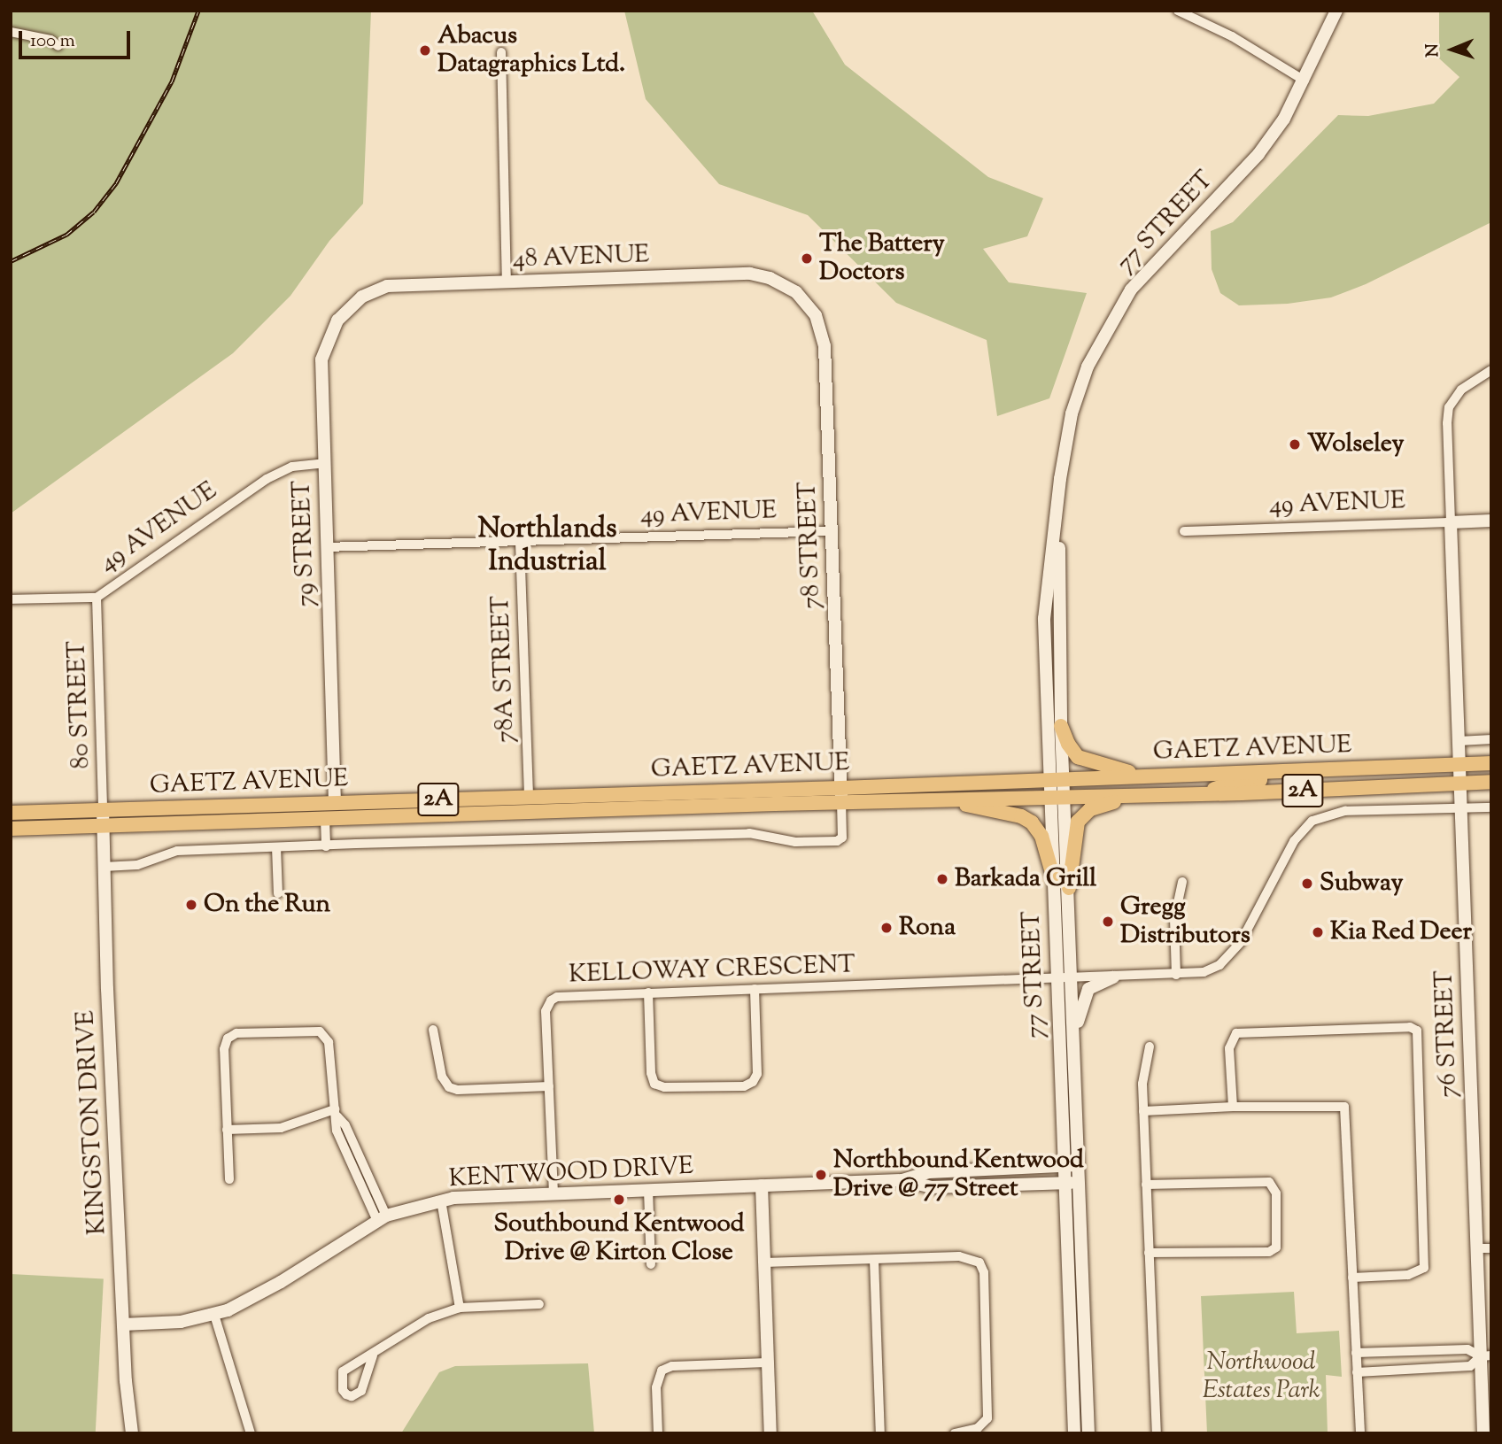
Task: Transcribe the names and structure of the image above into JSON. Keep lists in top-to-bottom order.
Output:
{
  "streets": {
    "main road": ["GAETZ AVENUE", "2A"],
    "street": [
      "77 STREET",
      "48 AVENUE",
      "49 AVENUE",
      "79 STREET",
      "78 STREET",
      "78A STREET",
      "80 STREET",
      "KELLOWAY CRESCENT",
      "76 STREET",
      "KINGSTON DRIVE",
      "KENTWOOD DRIVE"
    ]
  },
  "crossings": [
    ["77 STREET", "GAETZ AVENUE"],
    ["77 STREET", "KELLOWAY CRESCENT"],
    ["77 STREET", "KENTWOOD DRIVE"],
    ["48 AVENUE", "79 STREET"],
    ["48 AVENUE", "78 STREET"],
    ["49 AVENUE", "79 STREET"],
    ["49 AVENUE", "78 STREET"],
    ["49 AVENUE", "78A STREET"],
    ["49 AVENUE", "80 STREET"],
    ["49 AVENUE", "76 STREET"],
    ["79 STREET", "GAETZ AVENUE"],
    ["78 STREET", "GAETZ AVENUE"],
    ["78A STREET", "GAETZ AVENUE"],
    ["80 STREET", "GAETZ AVENUE"],
    ["80 STREET", "KINGSTON DRIVE"],
    ["GAETZ AVENUE", "76 STREET"],
    ["GAETZ AVENUE", "KINGSTON DRIVE"],
    ["KELLOWAY CRESCENT", "76 STREET"],
    ["KELLOWAY CRESCENT", "KENTWOOD DRIVE"],
    ["KINGSTON DRIVE", "KENTWOOD DRIVE"]
  ],
  "districts": ["Northlands Industrial"],
  "parks": ["Northwood Estates Park"],
  "places": [
    "Abacus Datagraphics Ltd.",
    "The Battery Doctors",
    "Wolseley",
    "Barkada Grill",
    "Subway",
    "On the Run",
    "Gregg Distributors",
    "Rona",
    "Kia Red Deer",
    "Northbound Kentwood Drive @ 77 Street",
    "Southbound Kentwood Drive @ Kirton Close"
  ],
  "scale_bar": "100 m",
  "north": "left"
}
